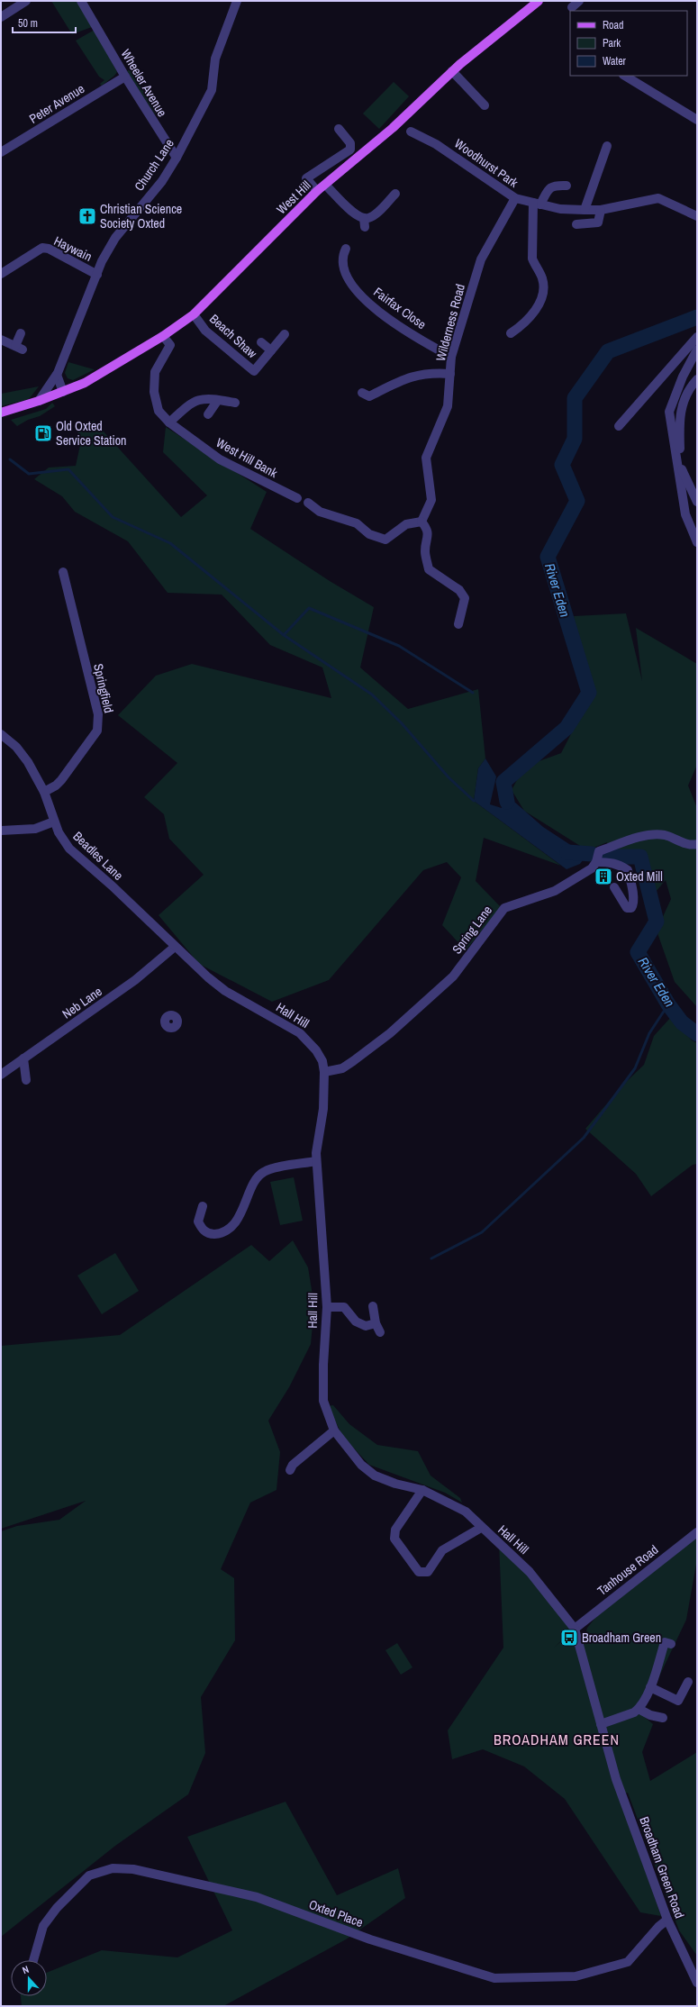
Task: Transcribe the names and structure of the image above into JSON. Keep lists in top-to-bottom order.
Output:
{
  "streets": {
    "main road": ["West Hill"],
    "street": [
      "Wheeler Avenue",
      "Peter Avenue",
      "Woodhurst Park",
      "Church Lane",
      "Haywain",
      "Fairfax Close",
      "Wilderness Road",
      "Beach Shaw",
      "West Hill Bank",
      "Springfield",
      "Beadles Lane",
      "Spring Lane",
      "Neb Lane",
      "Hall Hill",
      "Tanhouse Road",
      "Broadham Green Road",
      "Oxted Place"
    ]
  },
  "crossings": [
    ["Wheeler Avenue", "Peter Avenue"],
    ["Wheeler Avenue", "Church Lane"],
    ["Woodhurst Park", "Wilderness Road"],
    ["Church Lane", "West Hill"],
    ["Church Lane", "Haywain"],
    ["West Hill", "Beach Shaw"],
    ["West Hill", "West Hill Bank"],
    ["Fairfax Close", "Wilderness Road"],
    ["Springfield", "Beadles Lane"],
    ["Beadles Lane", "Neb Lane"],
    ["Beadles Lane", "Hall Hill"],
    ["Spring Lane", "Hall Hill"],
    ["Neb Lane", "Hall Hill"],
    ["Hall Hill", "Tanhouse Road"],
    ["Hall Hill", "Broadham Green Road"],
    ["Tanhouse Road", "Broadham Green Road"],
    ["Broadham Green Road", "Oxted Place"]
  ],
  "districts": ["BROADHAM GREEN"],
  "water": ["River Eden"],
  "places": {
    "church": ["Christian Science Society Oxted"],
    "fuel station": ["Old Oxted Service Station"],
    "building": ["Oxted Mill"],
    "bus stop": ["Broadham Green"]
  },
  "legend": ["Road", "Park", "Water"],
  "scale_bar": "50 m",
  "north": "top"
}
